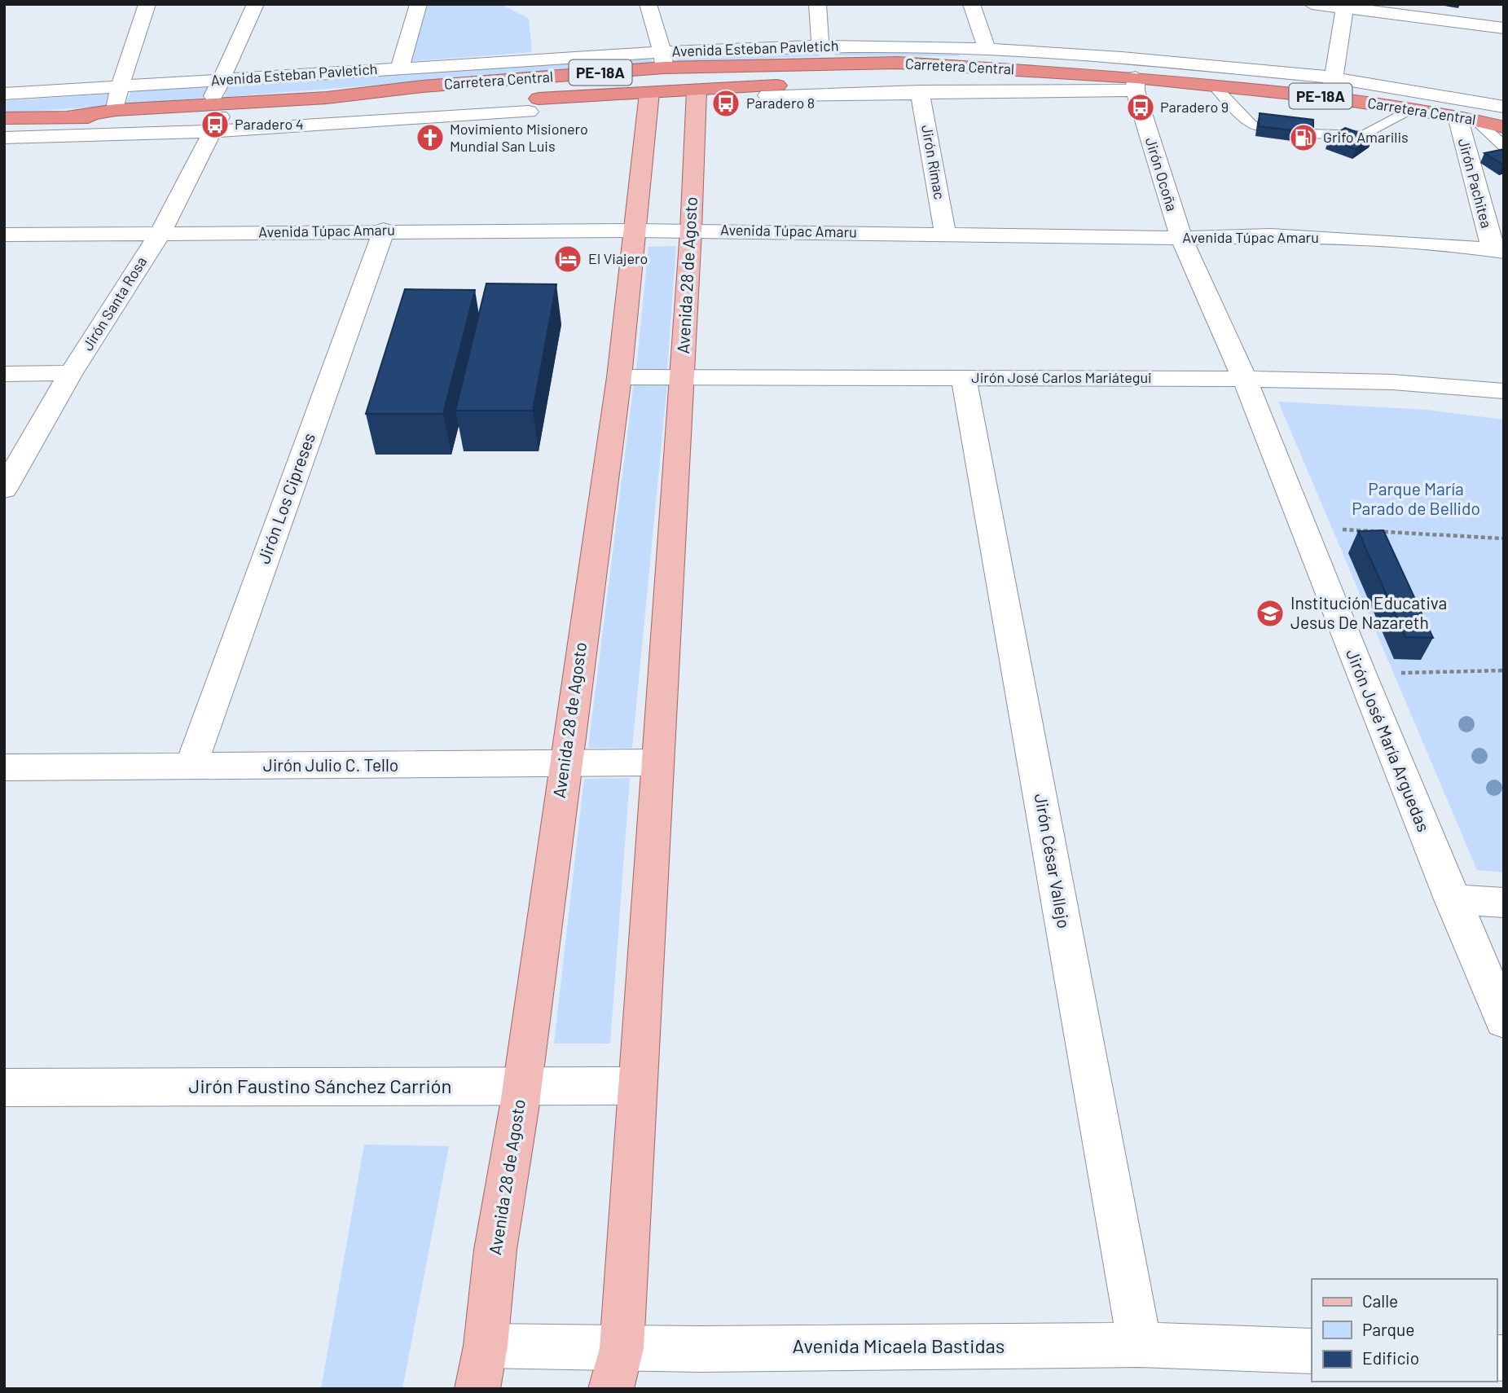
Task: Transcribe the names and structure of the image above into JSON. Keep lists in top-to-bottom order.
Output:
{
  "streets": {
    "highway": ["Carretera Central", "PE-18A"],
    "main road": ["Avenida 28 de Agosto"],
    "street": [
      "Avenida Esteban Pavletich",
      "Jirón Rímac",
      "Jirón Ocoña",
      "Jirón Pachitea",
      "Avenida Túpac Amaru",
      "Jirón Santa Rosa",
      "Jirón José Carlos Mariátegui",
      "Jirón Los Cipreses",
      "Jirón José María Arguedas",
      "Jirón Julio C. Tello",
      "Jirón César Vallejo",
      "Jirón Faustino Sánchez Carrión",
      "Avenida Micaela Bastidas"
    ]
  },
  "crossings": [
    ["Avenida Esteban Pavletich", "Carretera Central"],
    ["Avenida Esteban Pavletich", "Avenida 28 de Agosto"],
    ["Avenida Esteban Pavletich", "Jirón Santa Rosa"],
    ["Carretera Central", "Jirón Ocoña"],
    ["Carretera Central", "Jirón Pachitea"],
    ["Carretera Central", "Avenida 28 de Agosto"],
    ["Carretera Central", "Jirón Santa Rosa"],
    ["Jirón Rímac", "Avenida Túpac Amaru"],
    ["Jirón Ocoña", "Avenida Túpac Amaru"],
    ["Jirón Ocoña", "Jirón José María Arguedas"],
    ["Jirón Pachitea", "Avenida Túpac Amaru"],
    ["Avenida Túpac Amaru", "Avenida 28 de Agosto"],
    ["Avenida Túpac Amaru", "Jirón Santa Rosa"],
    ["Avenida Túpac Amaru", "Jirón Los Cipreses"],
    ["Avenida Túpac Amaru", "Jirón José María Arguedas"],
    ["Avenida 28 de Agosto", "Jirón José Carlos Mariátegui"],
    ["Avenida 28 de Agosto", "Jirón Julio C. Tello"],
    ["Avenida 28 de Agosto", "Jirón Faustino Sánchez Carrión"],
    ["Avenida 28 de Agosto", "Avenida Micaela Bastidas"],
    ["Jirón José Carlos Mariátegui", "Jirón José María Arguedas"],
    ["Jirón José Carlos Mariátegui", "Jirón César Vallejo"],
    ["Jirón Los Cipreses", "Jirón Julio C. Tello"],
    ["Jirón César Vallejo", "Avenida Micaela Bastidas"]
  ],
  "parks": ["Parque María Parado de Bellido"],
  "places": {
    "bus stop": ["Paradero 8", "Paradero 9", "Paradero 4"],
    "church": ["Movimiento Misionero Mundial San Luis"],
    "fuel station": ["Grifo Amarilis"],
    "hotel": ["El Viajero"],
    "school or university": ["Institución Educativa Jesus De Nazareth"]
  },
  "legend": ["Calle", "Parque", "Edificio"]
}
